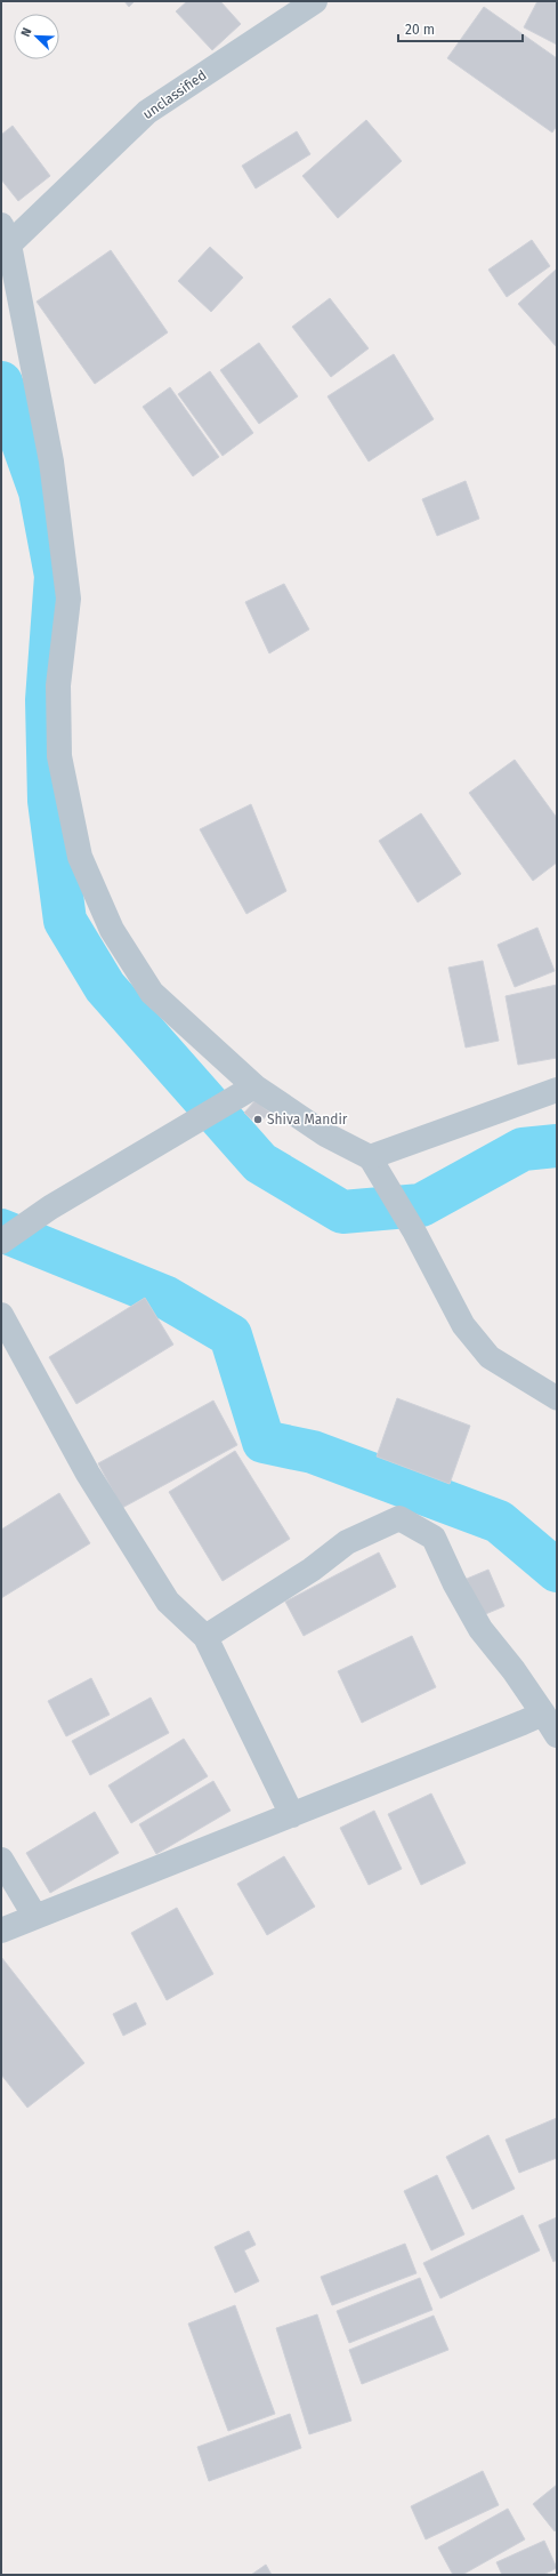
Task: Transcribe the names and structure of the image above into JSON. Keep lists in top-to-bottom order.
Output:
{
  "streets": {
    "street": ["unclassified"]
  },
  "places": ["Shiva Mandir"],
  "scale_bar": "20 m",
  "north": "top left"
}
